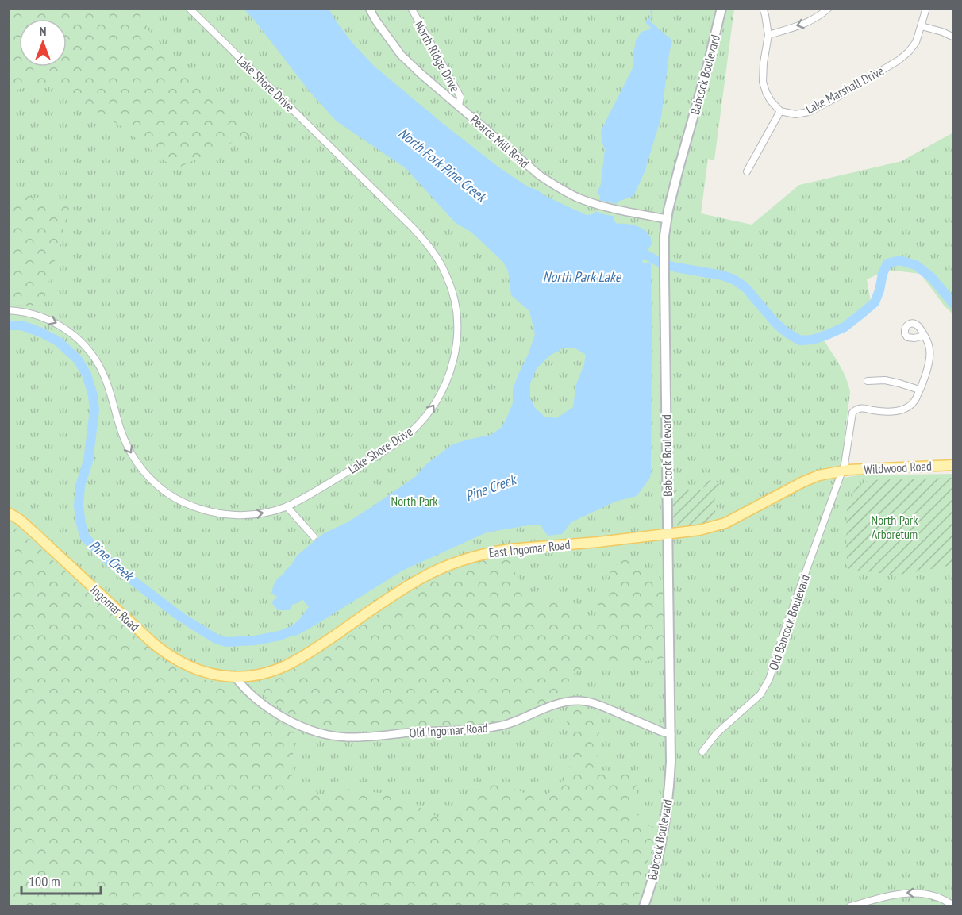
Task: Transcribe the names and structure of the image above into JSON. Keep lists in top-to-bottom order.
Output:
{
  "streets": {
    "main road": [
      "Babcock Boulevard",
      "Wildwood Road",
      "East Ingomar Road",
      "Ingomar Road"
    ],
    "street": [
      "North Ridge Drive",
      "Lake Shore Drive",
      "Lake Marshall Drive",
      "Pearce Mill Road",
      "Old Babcock Boulevard",
      "Old Ingomar Road"
    ]
  },
  "crossings": [
    ["North Ridge Drive", "Pearce Mill Road"],
    ["Babcock Boulevard", "Pearce Mill Road"],
    ["Babcock Boulevard", "East Ingomar Road"],
    ["Babcock Boulevard", "Old Ingomar Road"],
    ["Wildwood Road", "East Ingomar Road"],
    ["Wildwood Road", "Old Babcock Boulevard"],
    ["East Ingomar Road", "Ingomar Road"],
    ["East Ingomar Road", "Old Babcock Boulevard"],
    ["East Ingomar Road", "Old Ingomar Road"],
    ["Ingomar Road", "Old Ingomar Road"]
  ],
  "water": ["North Fork Pine Creek", "North Park Lake", "Pine Creek"],
  "parks": ["North Park", "North Park Arboretum"],
  "scale_bar": "100 m",
  "north": "top"
}
